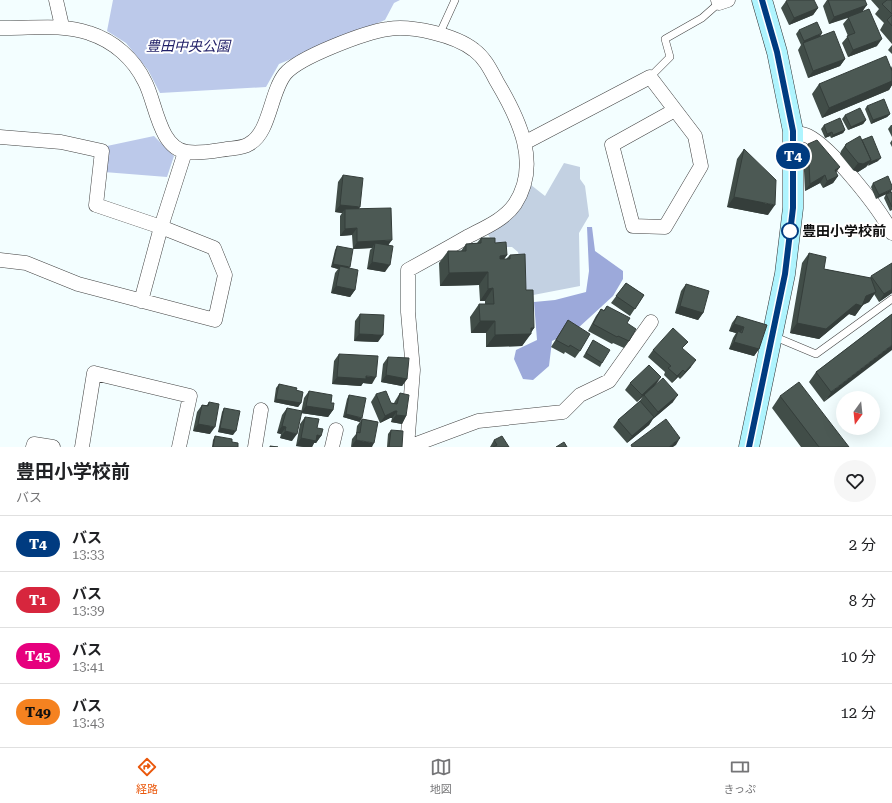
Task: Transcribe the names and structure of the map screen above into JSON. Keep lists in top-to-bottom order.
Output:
{
  "parks": ["豊田中央公園"],
  "places": ["豊田小学校前"],
  "lines": ["bus line T4"],
  "north": "bottom",
  "page": {
    "on_map": "T4",
    "heading": ["豊田小学校前", "バス"],
    "list": [
      {
        "mark": "T4",
        "name": "バス",
        "note": "13:33",
        "value": "2 分"
      },
      {
        "mark": "T1",
        "name": "バス",
        "note": "13:39",
        "value": "8 分"
      },
      {
        "mark": "T45",
        "name": "バス",
        "note": "13:41",
        "value": "10 分"
      },
      {
        "mark": "T49",
        "name": "バス",
        "note": "13:43",
        "value": "12 分"
      }
    ],
    "tabs": ["経路", "地図", "きっぷ"]
  }
}
